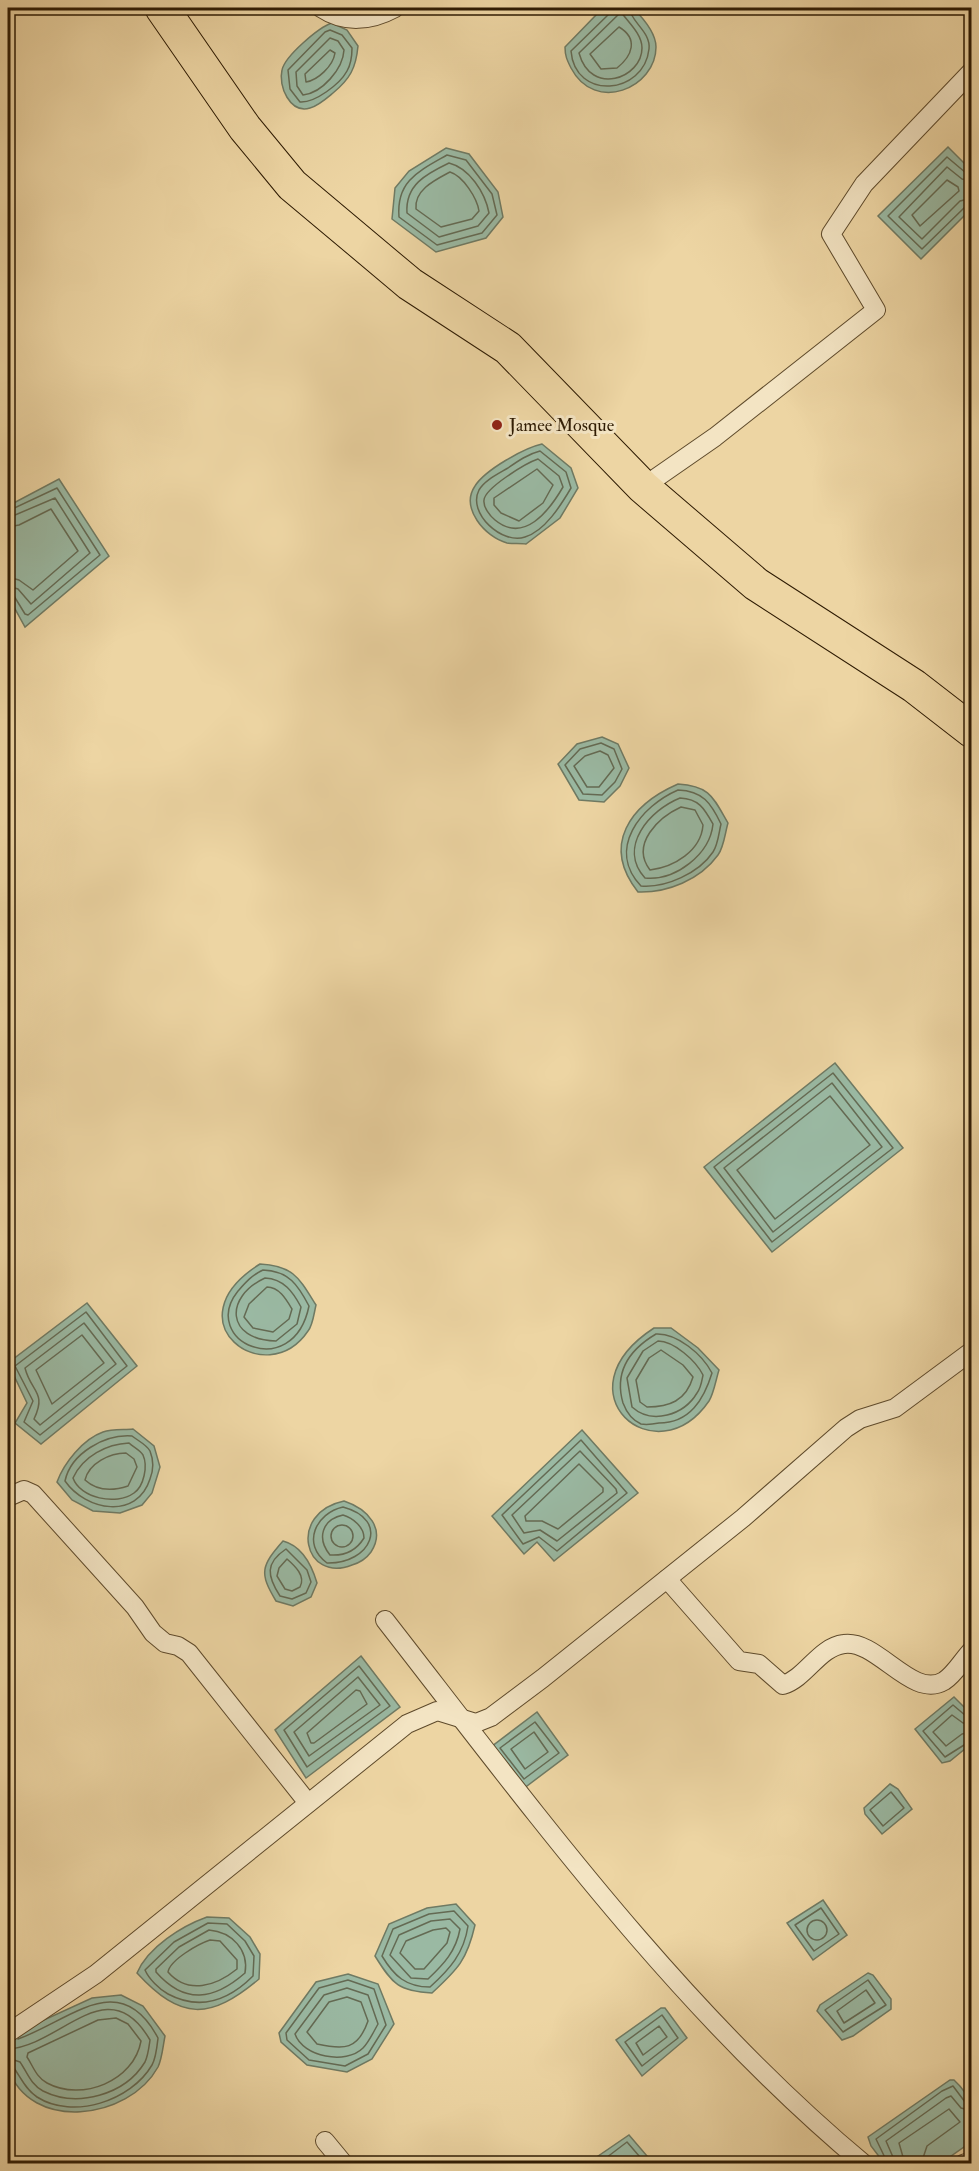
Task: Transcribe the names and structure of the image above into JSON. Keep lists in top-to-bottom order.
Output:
{
  "places": ["Jamee Mosque"]
}
